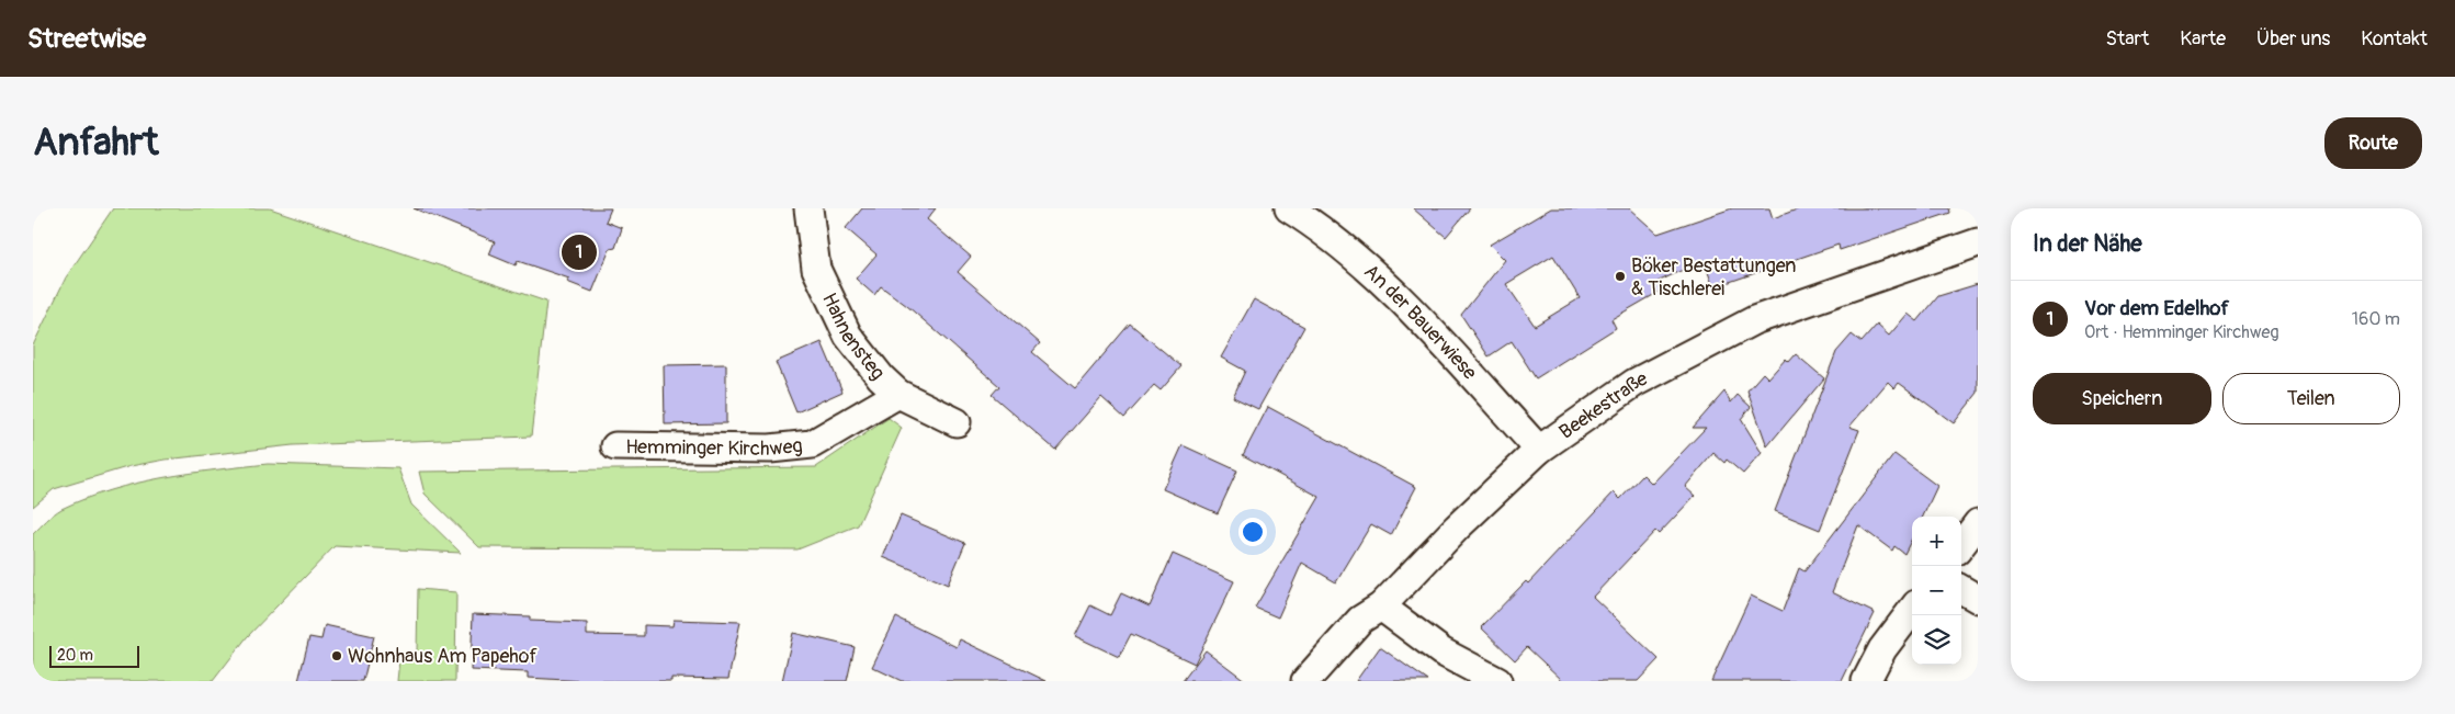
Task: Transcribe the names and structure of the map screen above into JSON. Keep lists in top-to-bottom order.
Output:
{
  "streets": {
    "street": [
      "An der Bauerwiese",
      "Hahnensteg",
      "Beekestraße",
      "Hemminger Kirchweg"
    ]
  },
  "crossings": [
    ["An der Bauerwiese", "Beekestraße"],
    ["Hahnensteg", "Hemminger Kirchweg"]
  ],
  "places": ["Böker Bestattungen & Tischlerei", "Wohnhaus Am Papehof"],
  "scale_bar": "20 m",
  "page": {
    "header": "Streetwise",
    "nav": [
      "Start",
      "Karte",
      "Über uns",
      "Kontakt"
    ],
    "buttons": [
      "Route",
      ["Speichern", "Teilen"]
    ],
    "title": "Anfahrt",
    "heading": "In der Nähe",
    "pins": "1",
    "list": [
      {
        "mark": "1",
        "name": "Vor dem Edelhof",
        "note": "Ort · Hemminger Kirchweg",
        "value": "160 m"
      }
    ],
    "map_buttons": ["+", "−"],
    "scale": "20 m"
  }
}
